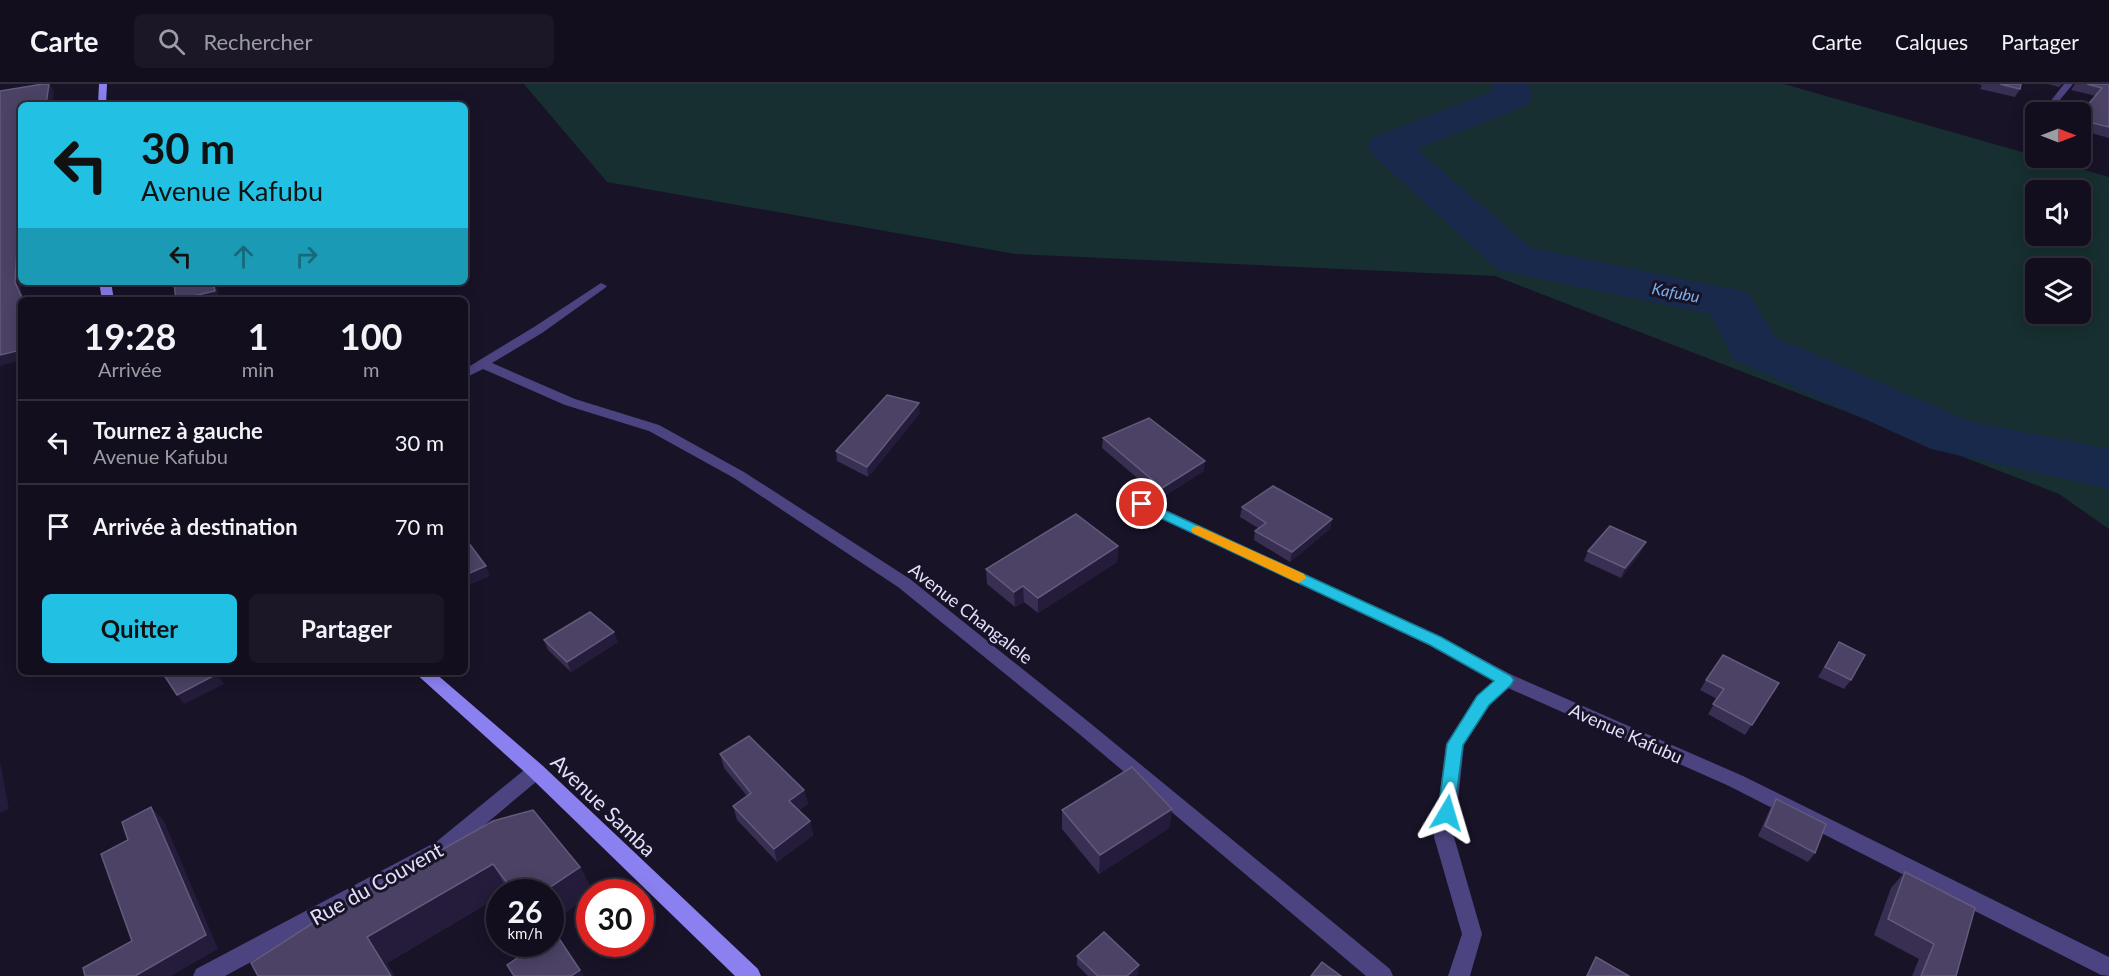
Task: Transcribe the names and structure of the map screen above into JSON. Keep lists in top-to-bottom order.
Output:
{
  "streets": {
    "street": [
      "Avenue Changalele",
      "Avenue Kafubu",
      "Avenue Samba",
      "Rue du Couvent"
    ]
  },
  "crossings": [
    ["Avenue Samba", "Rue du Couvent"]
  ],
  "water": ["Kafubu"],
  "north": "right",
  "page": {
    "header": "Carte",
    "search": "Rechercher",
    "nav": ["Carte", "Calques", "Partager"],
    "turn": ["30 m", "Avenue Kafubu"],
    "eta": [
      "19:28",
      "Arrivée",
      "1",
      "min",
      "100",
      "m"
    ],
    "list": [
      {
        "name": "Tournez à gauche",
        "note": "Avenue Kafubu",
        "value": "30 m"
      },
      {
        "name": "Arrivée à destination",
        "value": "70 m"
      }
    ],
    "buttons": ["Quitter", "Partager"],
    "speed": "26 km/h",
    "limit": "30"
  }
}
